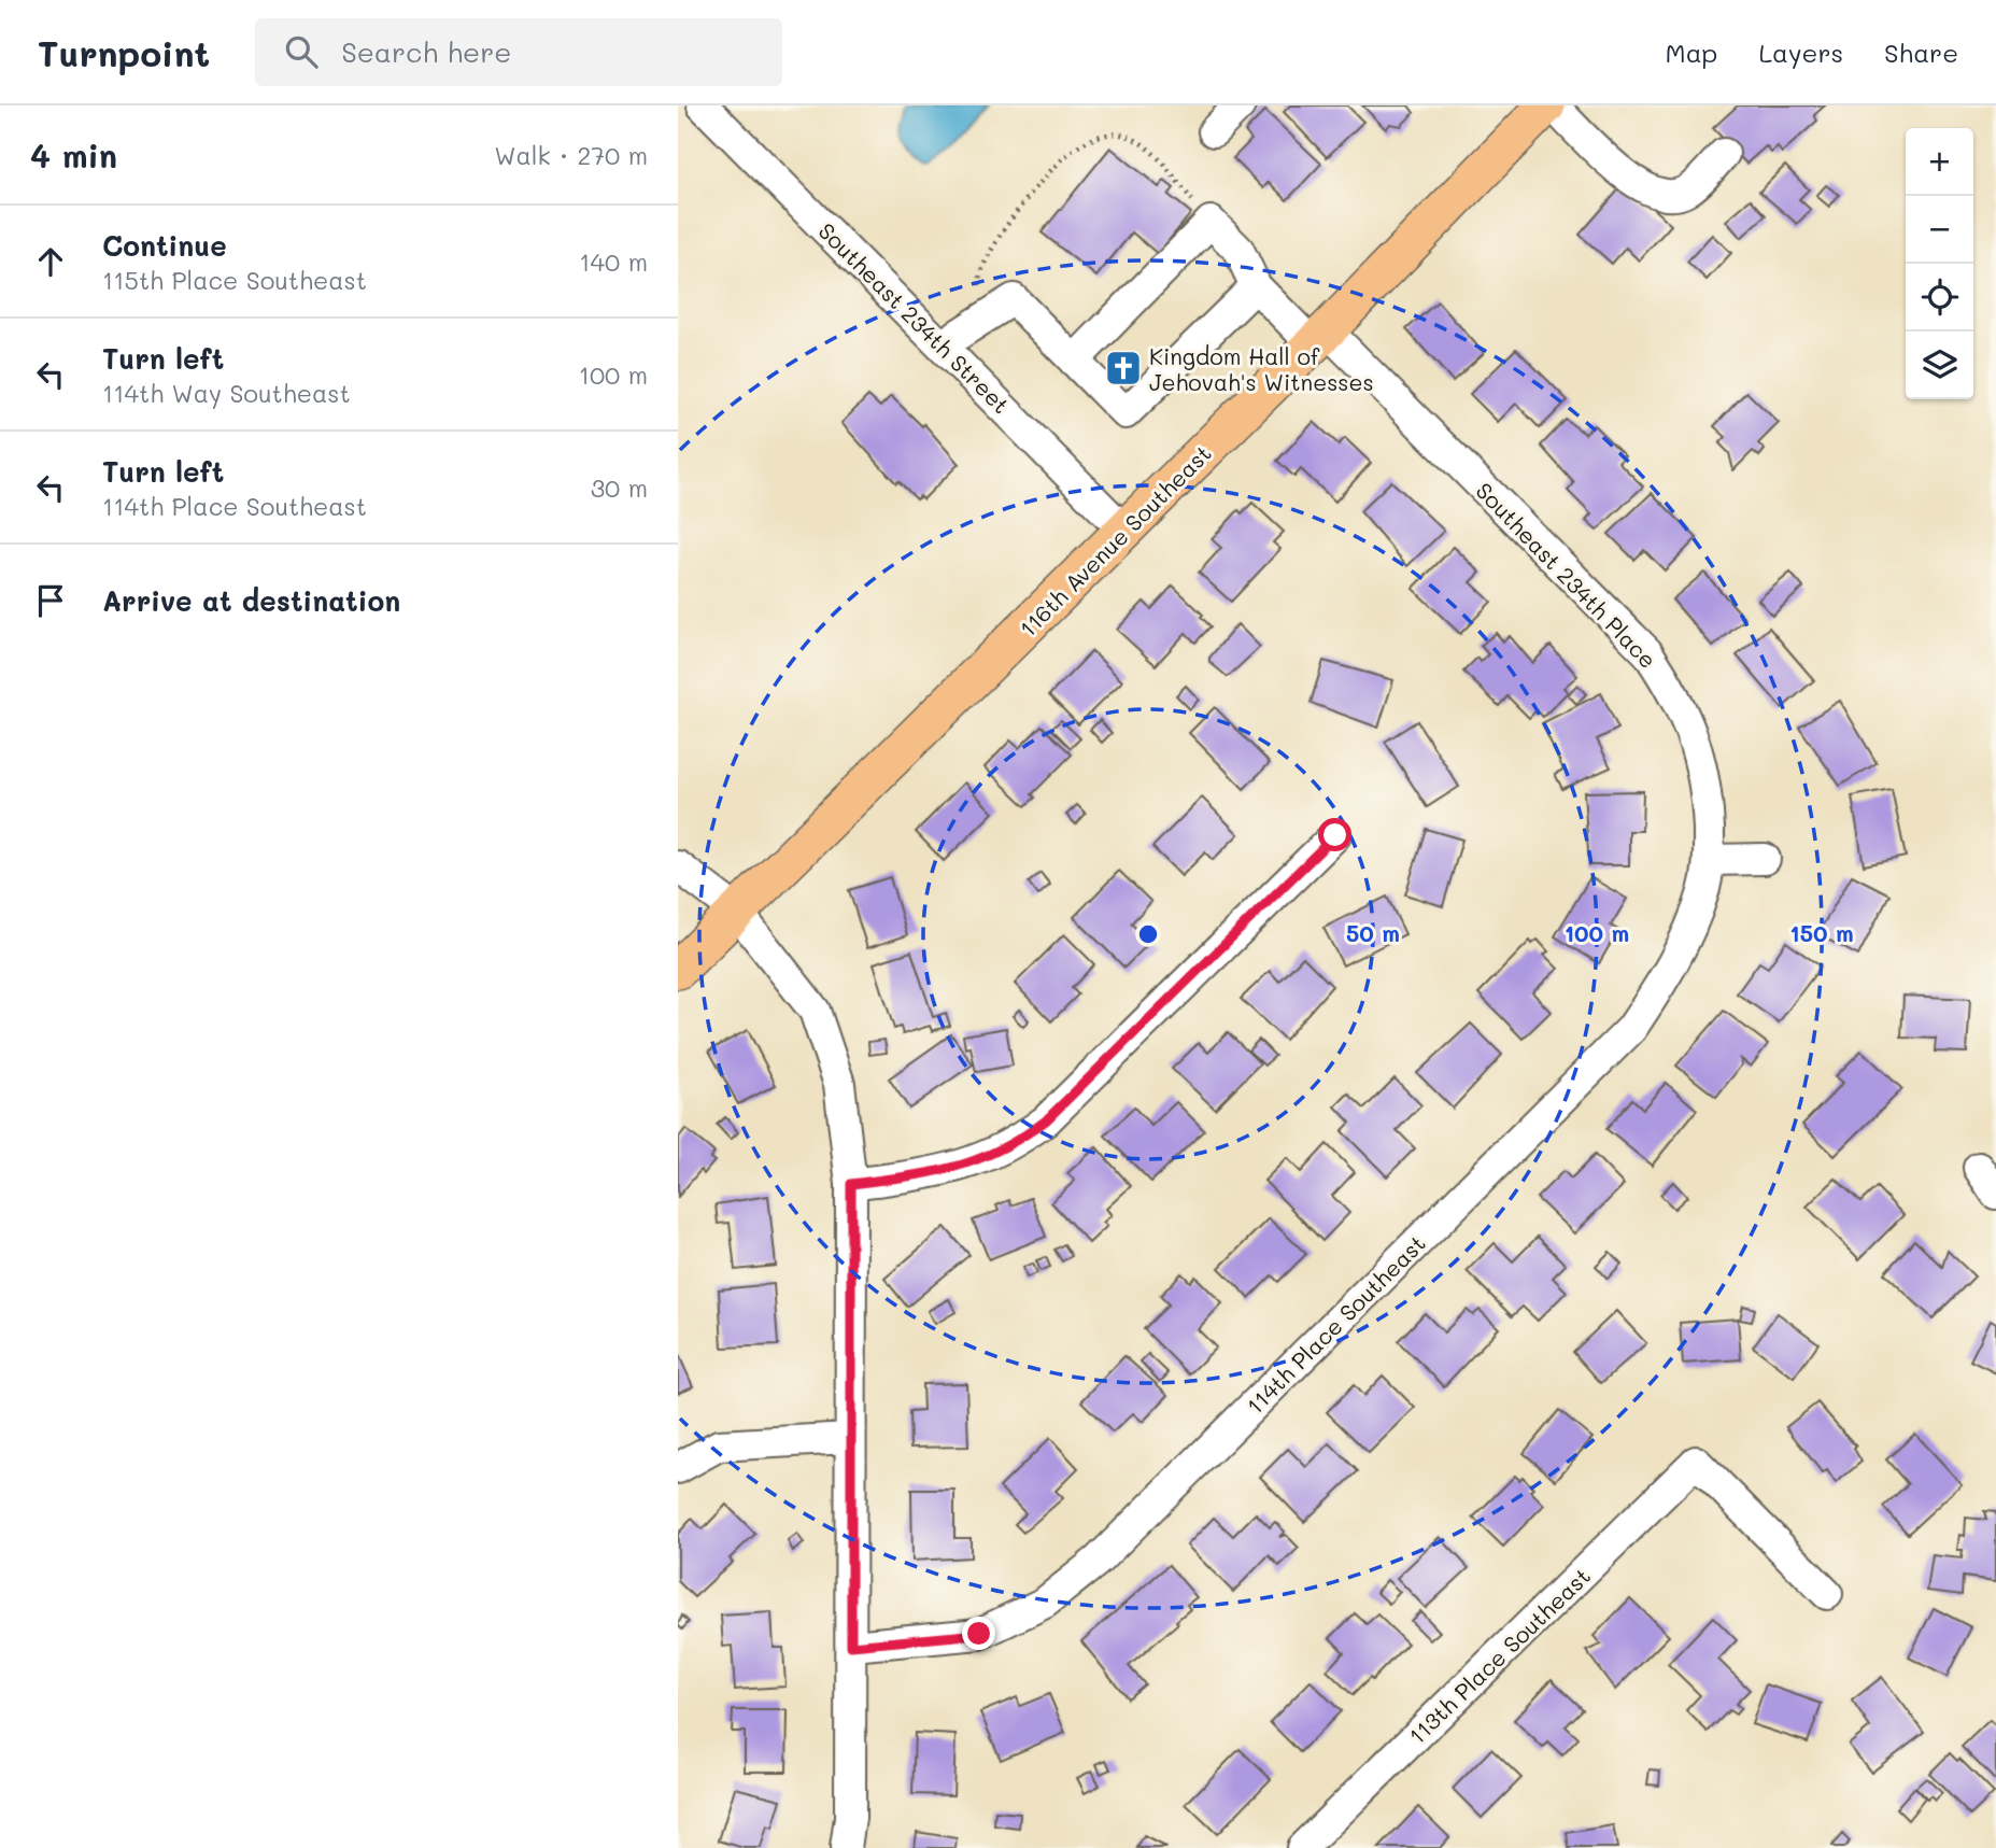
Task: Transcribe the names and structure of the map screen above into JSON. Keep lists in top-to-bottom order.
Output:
{
  "streets": {
    "main road": ["116th Avenue Southeast"],
    "street": [
      "Southeast 234th Street",
      "Southeast 234th Place",
      "114th Place Southeast",
      "113th Place Southeast"
    ]
  },
  "crossings": [
    ["Southeast 234th Street", "116th Avenue Southeast"],
    ["116th Avenue Southeast", "Southeast 234th Place"],
    ["Southeast 234th Place", "114th Place Southeast"]
  ],
  "places": {
    "church": ["Kingdom Hall of Jehovah's Witnesses"]
  },
  "page": {
    "header": "Turnpoint",
    "search": "Search here",
    "nav": ["Map", "Layers", "Share"],
    "heading": ["4 min", "Walk · 270 m"],
    "map_buttons": ["+", "−"],
    "list": [
      ["Continue", "115th Place Southeast", "140 m"],
      ["Turn left", "114th Way Southeast", "100 m"],
      ["Turn left", "114th Place Southeast", "30 m"],
      "Arrive at destination"
    ]
  },
  "rings": ["50 m", "100 m", "150 m"]
}
